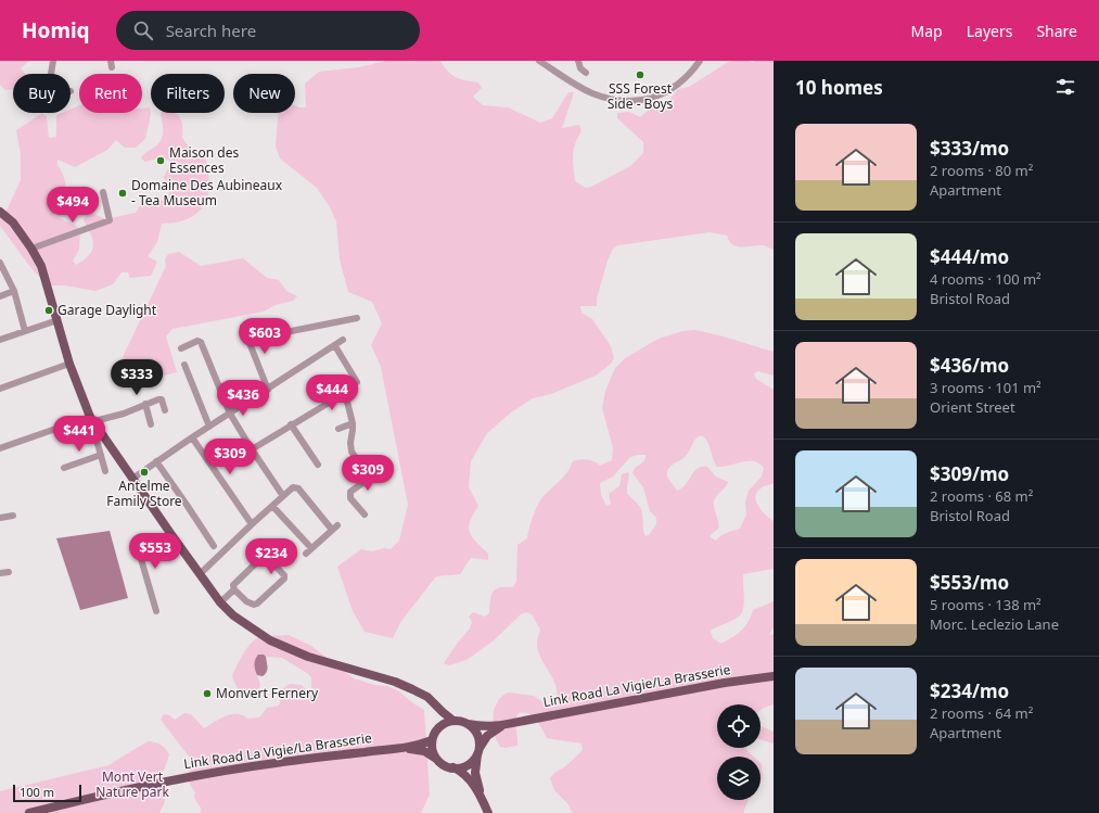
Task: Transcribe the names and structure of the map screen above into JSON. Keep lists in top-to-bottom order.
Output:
{
  "streets": {
    "main road": ["Link Road La Vigie/La Brasserie"]
  },
  "parks": ["Mont Vert Nature park"],
  "places": [
    "SSS Forest Side - Boys",
    "Maison des Essences",
    "Domaine Des Aubineaux - Tea Museum",
    "Garage Daylight",
    "Antelme Family Store",
    "Monvert Fernery"
  ],
  "scale_bar": "100 m",
  "page": {
    "header": "Homiq",
    "search": "Search here",
    "nav": ["Map", "Layers", "Share"],
    "heading": "10 homes",
    "chip": [
      "Buy",
      "Rent",
      "Filters",
      "New"
    ],
    "list": [
      {
        "name": "$333/mo",
        "note": "2 rooms · 80 m² · Apartment"
      },
      {
        "name": "$444/mo",
        "note": "4 rooms · 100 m² · Bristol Road"
      },
      {
        "name": "$436/mo",
        "note": "3 rooms · 101 m² · Orient Street"
      },
      {
        "name": "$309/mo",
        "note": "2 rooms · 68 m² · Bristol Road"
      },
      {
        "name": "$553/mo",
        "note": "5 rooms · 138 m² · Morc. Leclezio Lane"
      },
      {
        "name": "$234/mo",
        "note": "2 rooms · 64 m² · Apartment"
      }
    ],
    "price": [
      "$494",
      "$603",
      "$333",
      "$444",
      "$436",
      "$441",
      "$309",
      "$309",
      "$553",
      "$234"
    ],
    "scale": "100 m"
  }
}
